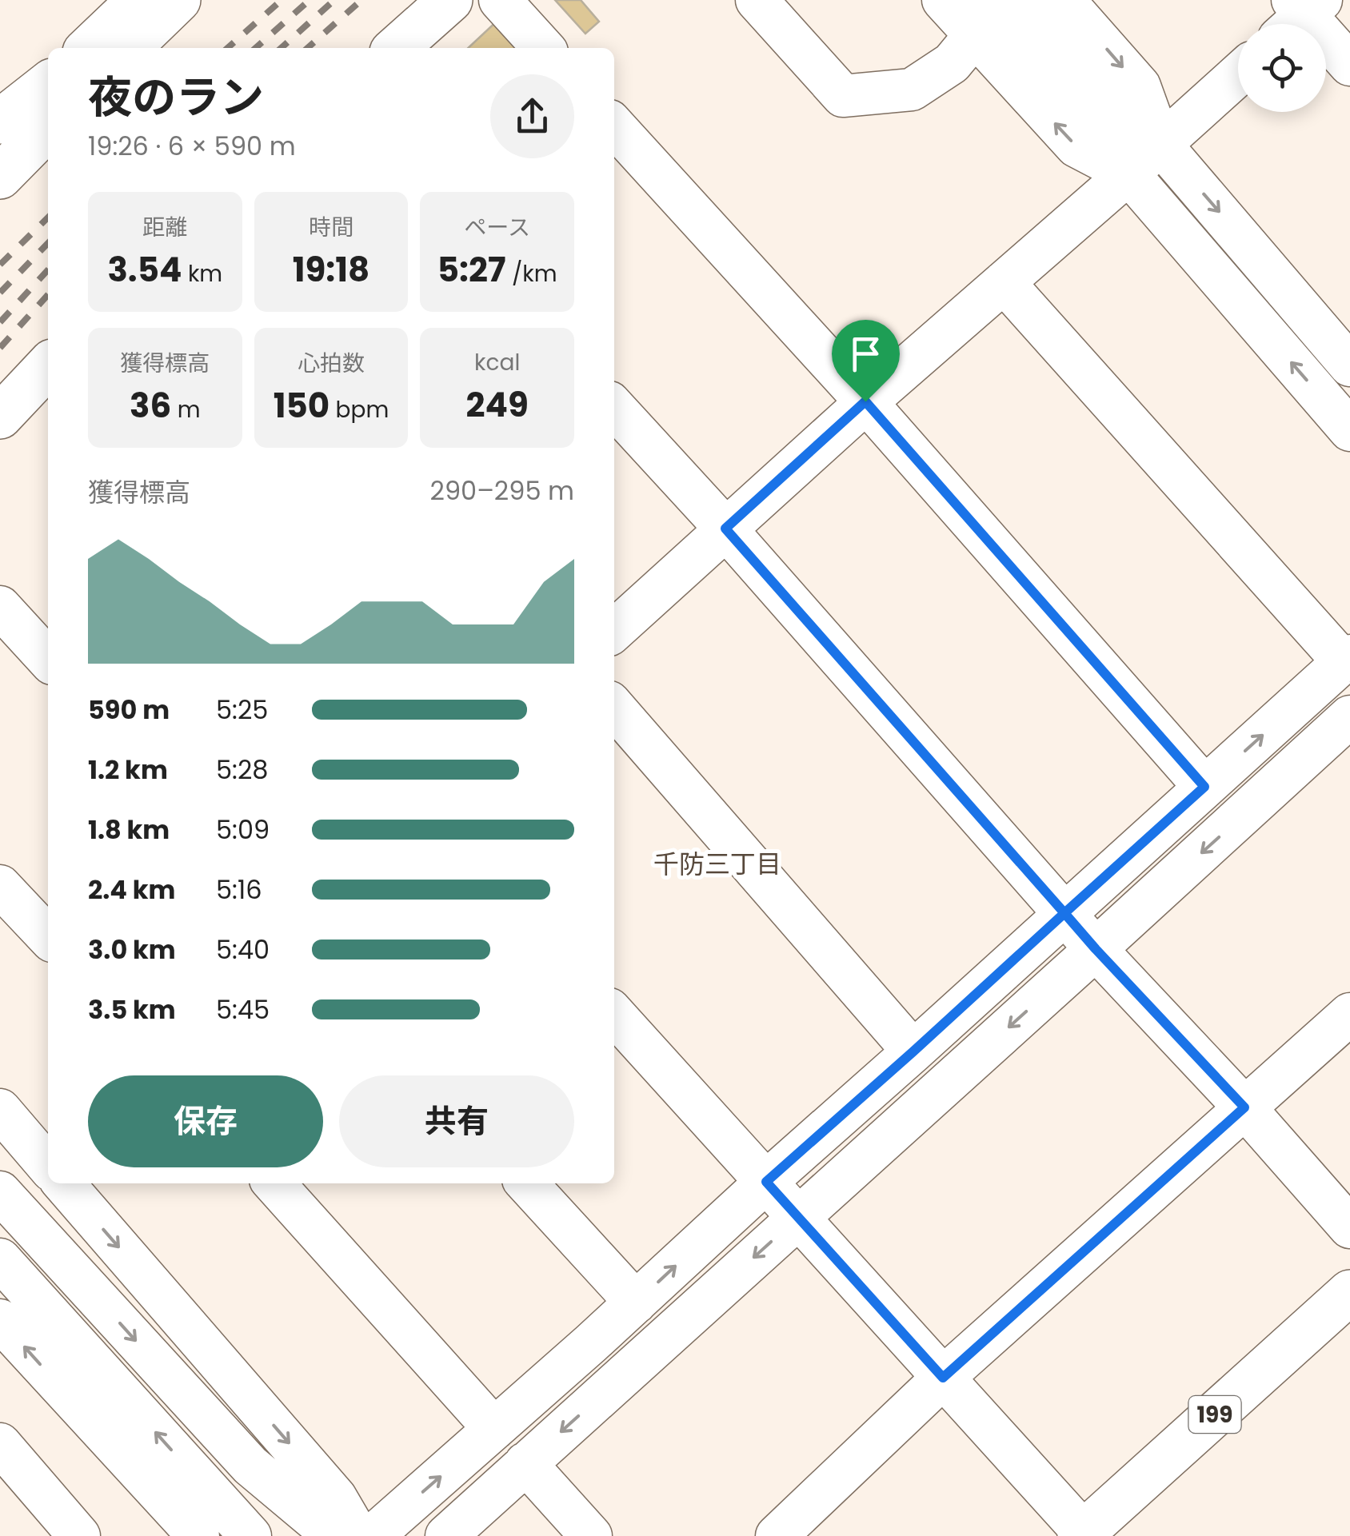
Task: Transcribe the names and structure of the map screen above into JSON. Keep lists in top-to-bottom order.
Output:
{
  "streets": {
    "highway": ["199"]
  },
  "districts": ["千防三丁目"],
  "page": {
    "heading": ["夜のラン", "19:26 · 6 × 590 m"],
    "stats": [
      ["距離", "3.54 km"],
      ["時間", "19:18"],
      ["ペース", "5:27 /km"],
      ["獲得標高", "36 m"],
      ["心拍数", "150 bpm"],
      ["kcal", "249"]
    ],
    "chart": ["獲得標高", "290–295 m"],
    "list": [
      {
        "name": "590 m",
        "note": "5:25"
      },
      {
        "name": "1.2 km",
        "note": "5:28"
      },
      {
        "name": "1.8 km",
        "note": "5:09"
      },
      {
        "name": "2.4 km",
        "note": "5:16"
      },
      {
        "name": "3.0 km",
        "note": "5:40"
      },
      {
        "name": "3.5 km",
        "note": "5:45"
      }
    ],
    "buttons": ["保存", "共有"]
  }
}
